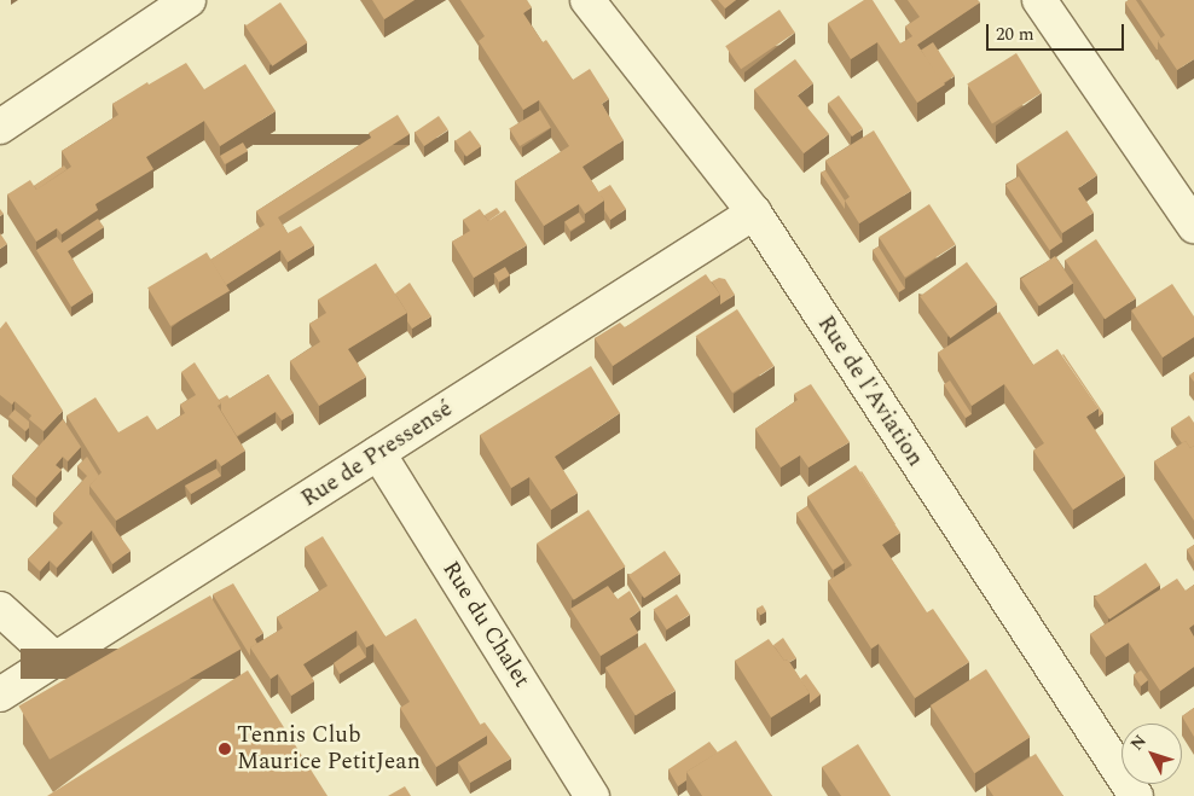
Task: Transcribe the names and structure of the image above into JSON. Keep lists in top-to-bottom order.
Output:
{
  "streets": {
    "street": ["Rue de l'Aviation", "Rue de Pressensé", "Rue du Chalet"]
  },
  "crossings": [
    ["Rue de l'Aviation", "Rue de Pressensé"],
    ["Rue de Pressensé", "Rue du Chalet"]
  ],
  "places": ["Tennis Club Maurice PetitJean"],
  "scale_bar": "20 m",
  "north": "top left"
}
